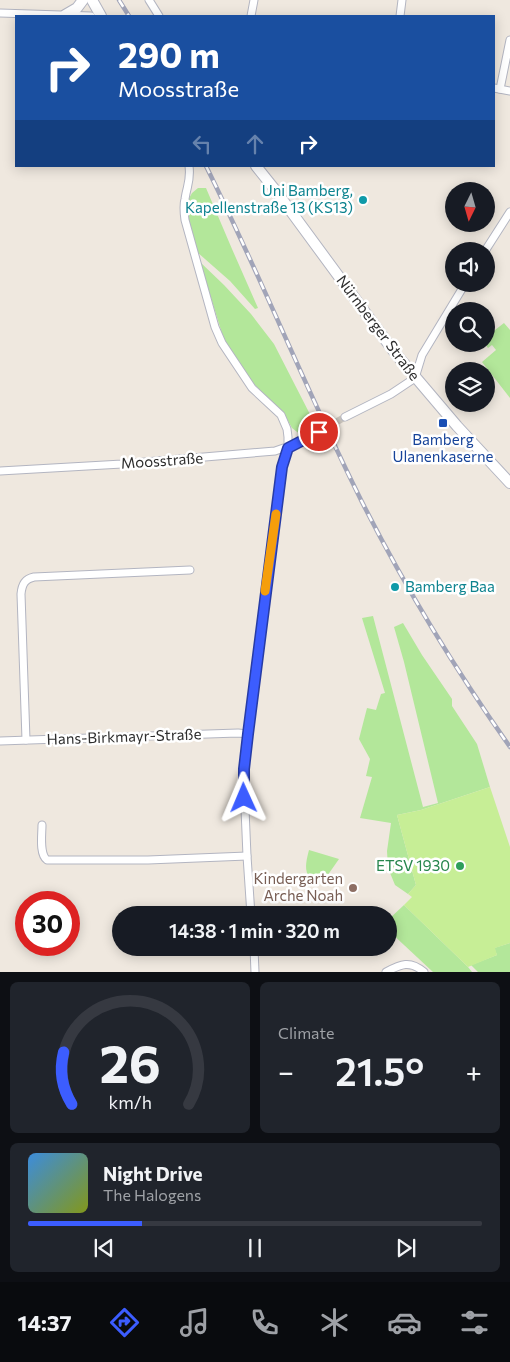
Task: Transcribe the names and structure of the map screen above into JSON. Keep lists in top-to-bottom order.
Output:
{
  "streets": {
    "street": ["Nürnberger Straße", "Moosstraße", "Hans-Birkmayr-Straße"]
  },
  "places": {
    "other": [
      "Uni Bamberg, Kapellenstraße 13 (KS13)",
      "Bamberg Baa",
      "ETSV 1930",
      "Kindergarten Arche Noah"
    ],
    "transit": ["Bamberg Ulanenkaserne"]
  },
  "north": "bottom",
  "page": {
    "turn": ["290 m", "Moosstraße"],
    "limit": "30",
    "trip": "14:38 · 1 min · 320 m",
    "tile": "Climate",
    "heat": ["−", "21.5°", "+"],
    "song": ["Night Drive", "The Halogens"],
    "tabs": "14:37",
    "gauge": ["26", "km/h"]
  }
}
